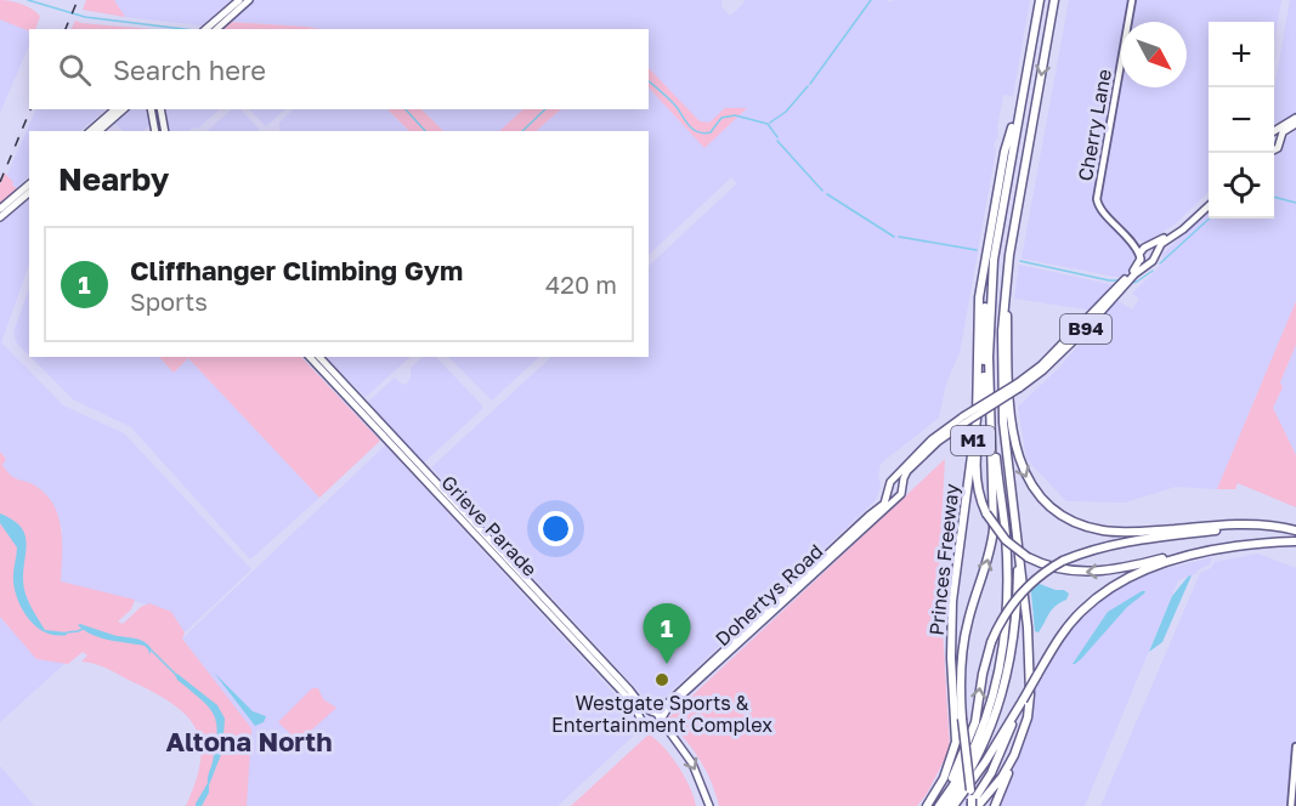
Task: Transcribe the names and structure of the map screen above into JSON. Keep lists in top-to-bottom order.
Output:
{
  "streets": {
    "highway": ["M1", "Princes Freeway"],
    "main road": ["B94", "Grieve Parade", "Dohertys Road"],
    "street": ["Cherry Lane"]
  },
  "crossings": [
    ["Cherry Lane", "B94"],
    ["Cherry Lane", "Dohertys Road"],
    ["B94", "Grieve Parade"],
    ["B94", "Dohertys Road"],
    ["M1", "Princes Freeway"],
    ["Grieve Parade", "Dohertys Road"]
  ],
  "districts": ["Altona North"],
  "places": ["Westgate Sports & Entertainment Complex"],
  "north": "bottom right",
  "page": {
    "map_buttons": ["+", "−"],
    "search": "Search here",
    "heading": "Nearby",
    "list": [
      {
        "mark": "1",
        "name": "Cliffhanger Climbing Gym",
        "note": "Sports",
        "value": "420 m"
      }
    ],
    "pins": "1"
  }
}
